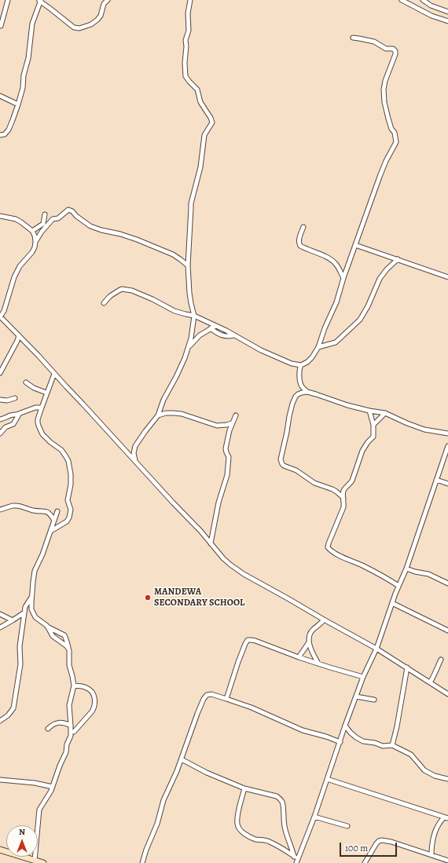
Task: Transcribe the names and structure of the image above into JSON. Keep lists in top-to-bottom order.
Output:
{
  "places": ["MANDEWA SECONDARY SCHOOL"],
  "scale_bar": "100 m",
  "north": "top"
}
